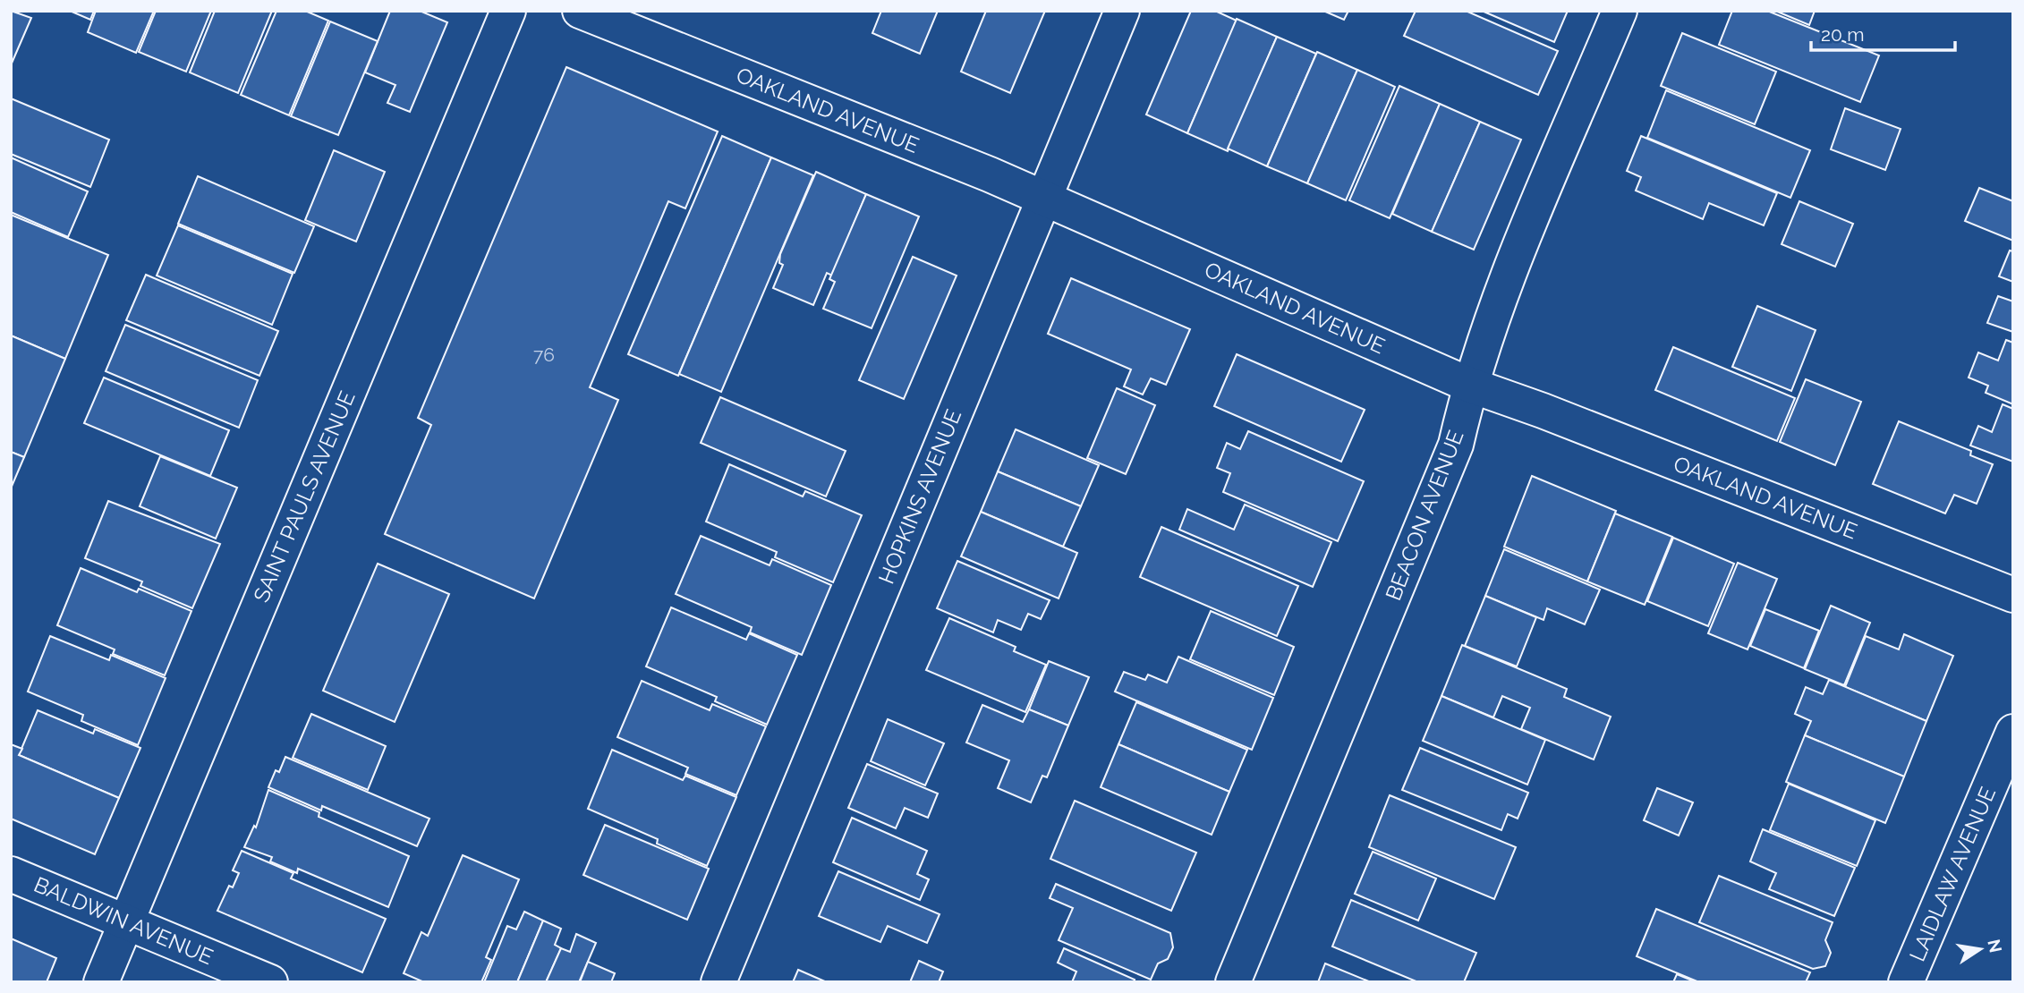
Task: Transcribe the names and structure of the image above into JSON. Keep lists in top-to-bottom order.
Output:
{
  "streets": {
    "street": [
      "OAKLAND AVENUE",
      "SAINT PAULS AVENUE",
      "HOPKINS AVENUE",
      "BEACON AVENUE",
      "LAIDLAW AVENUE",
      "BALDWIN AVENUE"
    ]
  },
  "crossings": [
    ["OAKLAND AVENUE", "HOPKINS AVENUE"],
    ["OAKLAND AVENUE", "BEACON AVENUE"],
    ["SAINT PAULS AVENUE", "BALDWIN AVENUE"]
  ],
  "house_numbers": ["76"],
  "scale_bar": "20 m",
  "north": "right"
}
